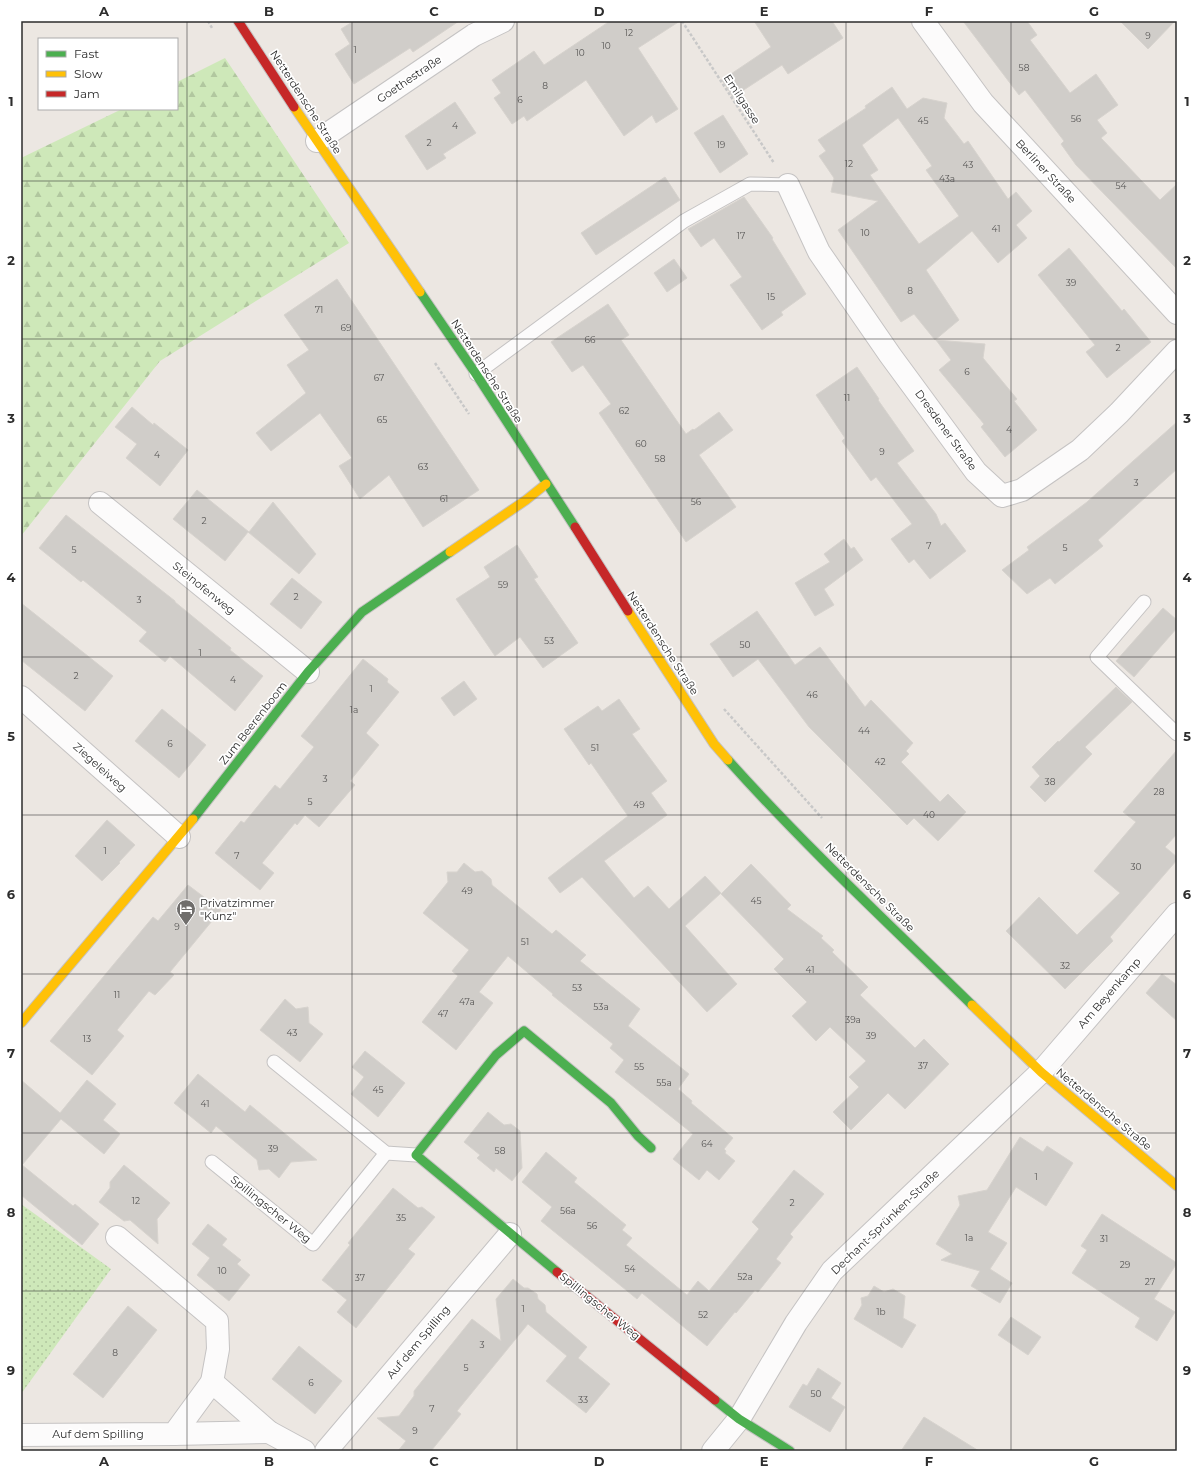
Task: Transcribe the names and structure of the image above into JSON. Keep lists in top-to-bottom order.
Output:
{
  "streets": {
    "street": [
      "Goethestraße",
      "Netterdensche Straße",
      "Berliner Straße",
      "Dresdener Straße",
      "Steinofenweg",
      "Zum Beerenboom",
      "Ziegeleiweg",
      "Am Beyenkamp",
      "Spillingscher Weg",
      "Dechant-Sprünken-Straße",
      "Auf dem Spilling"
    ],
    "path": ["Emilgasse"]
  },
  "crossings": [
    ["Goethestraße", "Netterdensche Straße"],
    ["Emilgasse", "Dresdener Straße"],
    ["Netterdensche Straße", "Zum Beerenboom"],
    ["Netterdensche Straße", "Am Beyenkamp"],
    ["Netterdensche Straße", "Dechant-Sprünken-Straße"],
    ["Steinofenweg", "Zum Beerenboom"],
    ["Zum Beerenboom", "Ziegeleiweg"],
    ["Am Beyenkamp", "Dechant-Sprünken-Straße"],
    ["Spillingscher Weg", "Dechant-Sprünken-Straße"],
    ["Spillingscher Weg", "Auf dem Spilling"]
  ],
  "places": {
    "hotel": ["Privatzimmer \"Kunz\""]
  },
  "house_numbers": [
    "12",
    "9",
    "10",
    "1",
    "10",
    "58",
    "8",
    "6",
    "56",
    "45",
    "4",
    "2",
    "19",
    "12",
    "43",
    "43a",
    "54",
    "41",
    "10",
    "17",
    "39",
    "8",
    "15",
    "71",
    "69",
    "66",
    "2",
    "6",
    "67",
    "11",
    "62",
    "65",
    "4",
    "60",
    "9",
    "4",
    "58",
    "63",
    "3",
    "61",
    "56",
    "2",
    "7",
    "5",
    "5",
    "59",
    "2",
    "3",
    "53",
    "50",
    "1",
    "2",
    "4",
    "1",
    "46",
    "1a",
    "44",
    "6",
    "51",
    "42",
    "3",
    "38",
    "28",
    "5",
    "49",
    "40",
    "1",
    "7",
    "30",
    "49",
    "45",
    "9",
    "51",
    "32",
    "41",
    "53",
    "11",
    "47a",
    "53a",
    "47",
    "39a",
    "43",
    "39",
    "13",
    "37",
    "55",
    "55a",
    "45",
    "41",
    "64",
    "39",
    "58",
    "1",
    "12",
    "2",
    "56a",
    "35",
    "56",
    "1a",
    "31",
    "29",
    "54",
    "10",
    "52a",
    "37",
    "27",
    "1",
    "1b",
    "52",
    "3",
    "8",
    "5",
    "6",
    "50",
    "33",
    "7",
    "9"
  ],
  "legend": ["Fast", "Slow", "Jam"],
  "grid": {
    "columns": [
      "A",
      "B",
      "C",
      "D",
      "E",
      "F",
      "G"
    ],
    "rows": [
      "1",
      "2",
      "3",
      "4",
      "5",
      "6",
      "7",
      "8",
      "9"
    ]
  }
}
